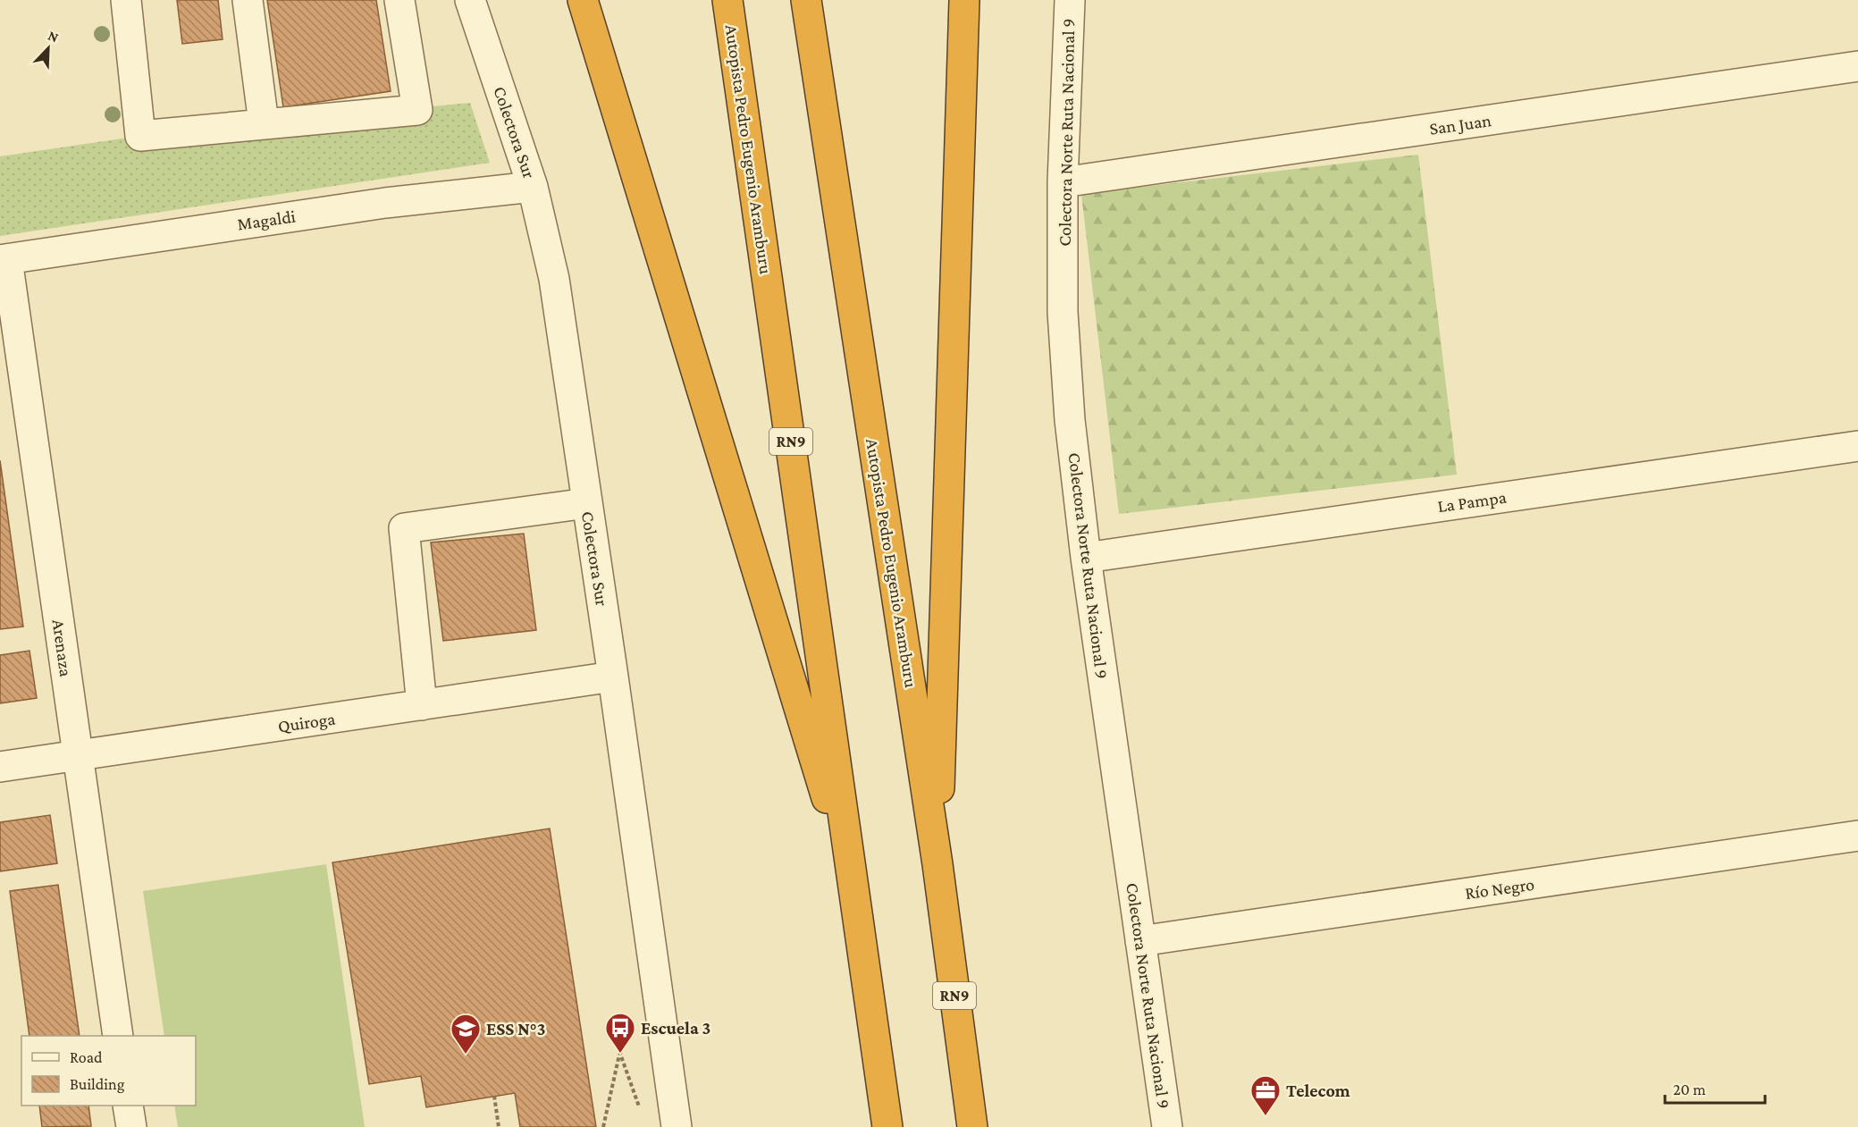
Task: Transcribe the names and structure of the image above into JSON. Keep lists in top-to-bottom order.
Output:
{
  "streets": {
    "highway": ["Autopista Pedro Eugenio Aramburu", "RN9"],
    "street": [
      "San Juan",
      "Colectora Sur",
      "Colectora Norte Ruta Nacional 9",
      "Magaldi",
      "La Pampa",
      "Arenaza",
      "Quiroga",
      "Río Negro"
    ]
  },
  "crossings": [
    ["San Juan", "Colectora Norte Ruta Nacional 9"],
    ["Colectora Sur", "Magaldi"],
    ["Colectora Sur", "Quiroga"],
    ["Colectora Norte Ruta Nacional 9", "La Pampa"],
    ["Colectora Norte Ruta Nacional 9", "Río Negro"],
    ["Magaldi", "Arenaza"],
    ["Arenaza", "Quiroga"]
  ],
  "places": {
    "bus stop": ["Escuela 3"],
    "school or university": ["ESS N°3"],
    "office": ["Telecom"]
  },
  "legend": ["Road", "Building"],
  "scale_bar": "20 m",
  "north": "top right"
}
